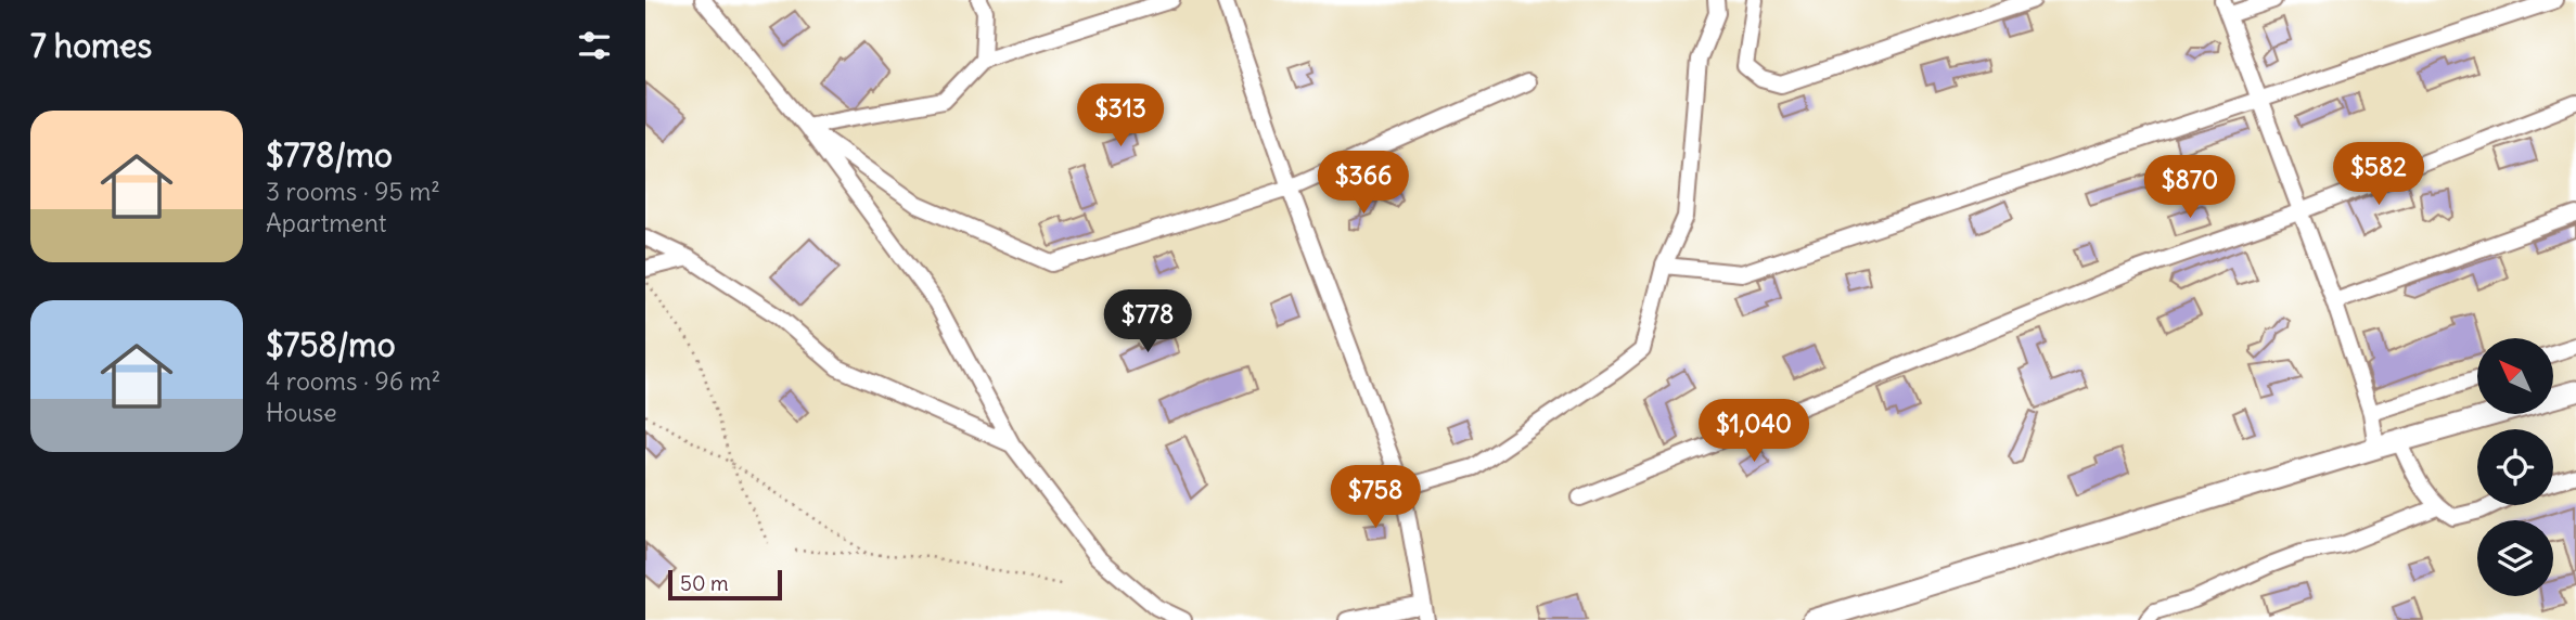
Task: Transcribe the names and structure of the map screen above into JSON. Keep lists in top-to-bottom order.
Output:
{
  "scale_bar": "50 m",
  "north": "top left",
  "page": {
    "heading": "7 homes",
    "price": [
      "$313",
      "$582",
      "$366",
      "$870",
      "$778",
      "$1,040",
      "$758"
    ],
    "list": [
      {
        "name": "$778/mo",
        "note": "3 rooms · 95 m² · Apartment"
      },
      {
        "name": "$758/mo",
        "note": "4 rooms · 96 m² · House"
      }
    ],
    "scale": "50 m"
  }
}
